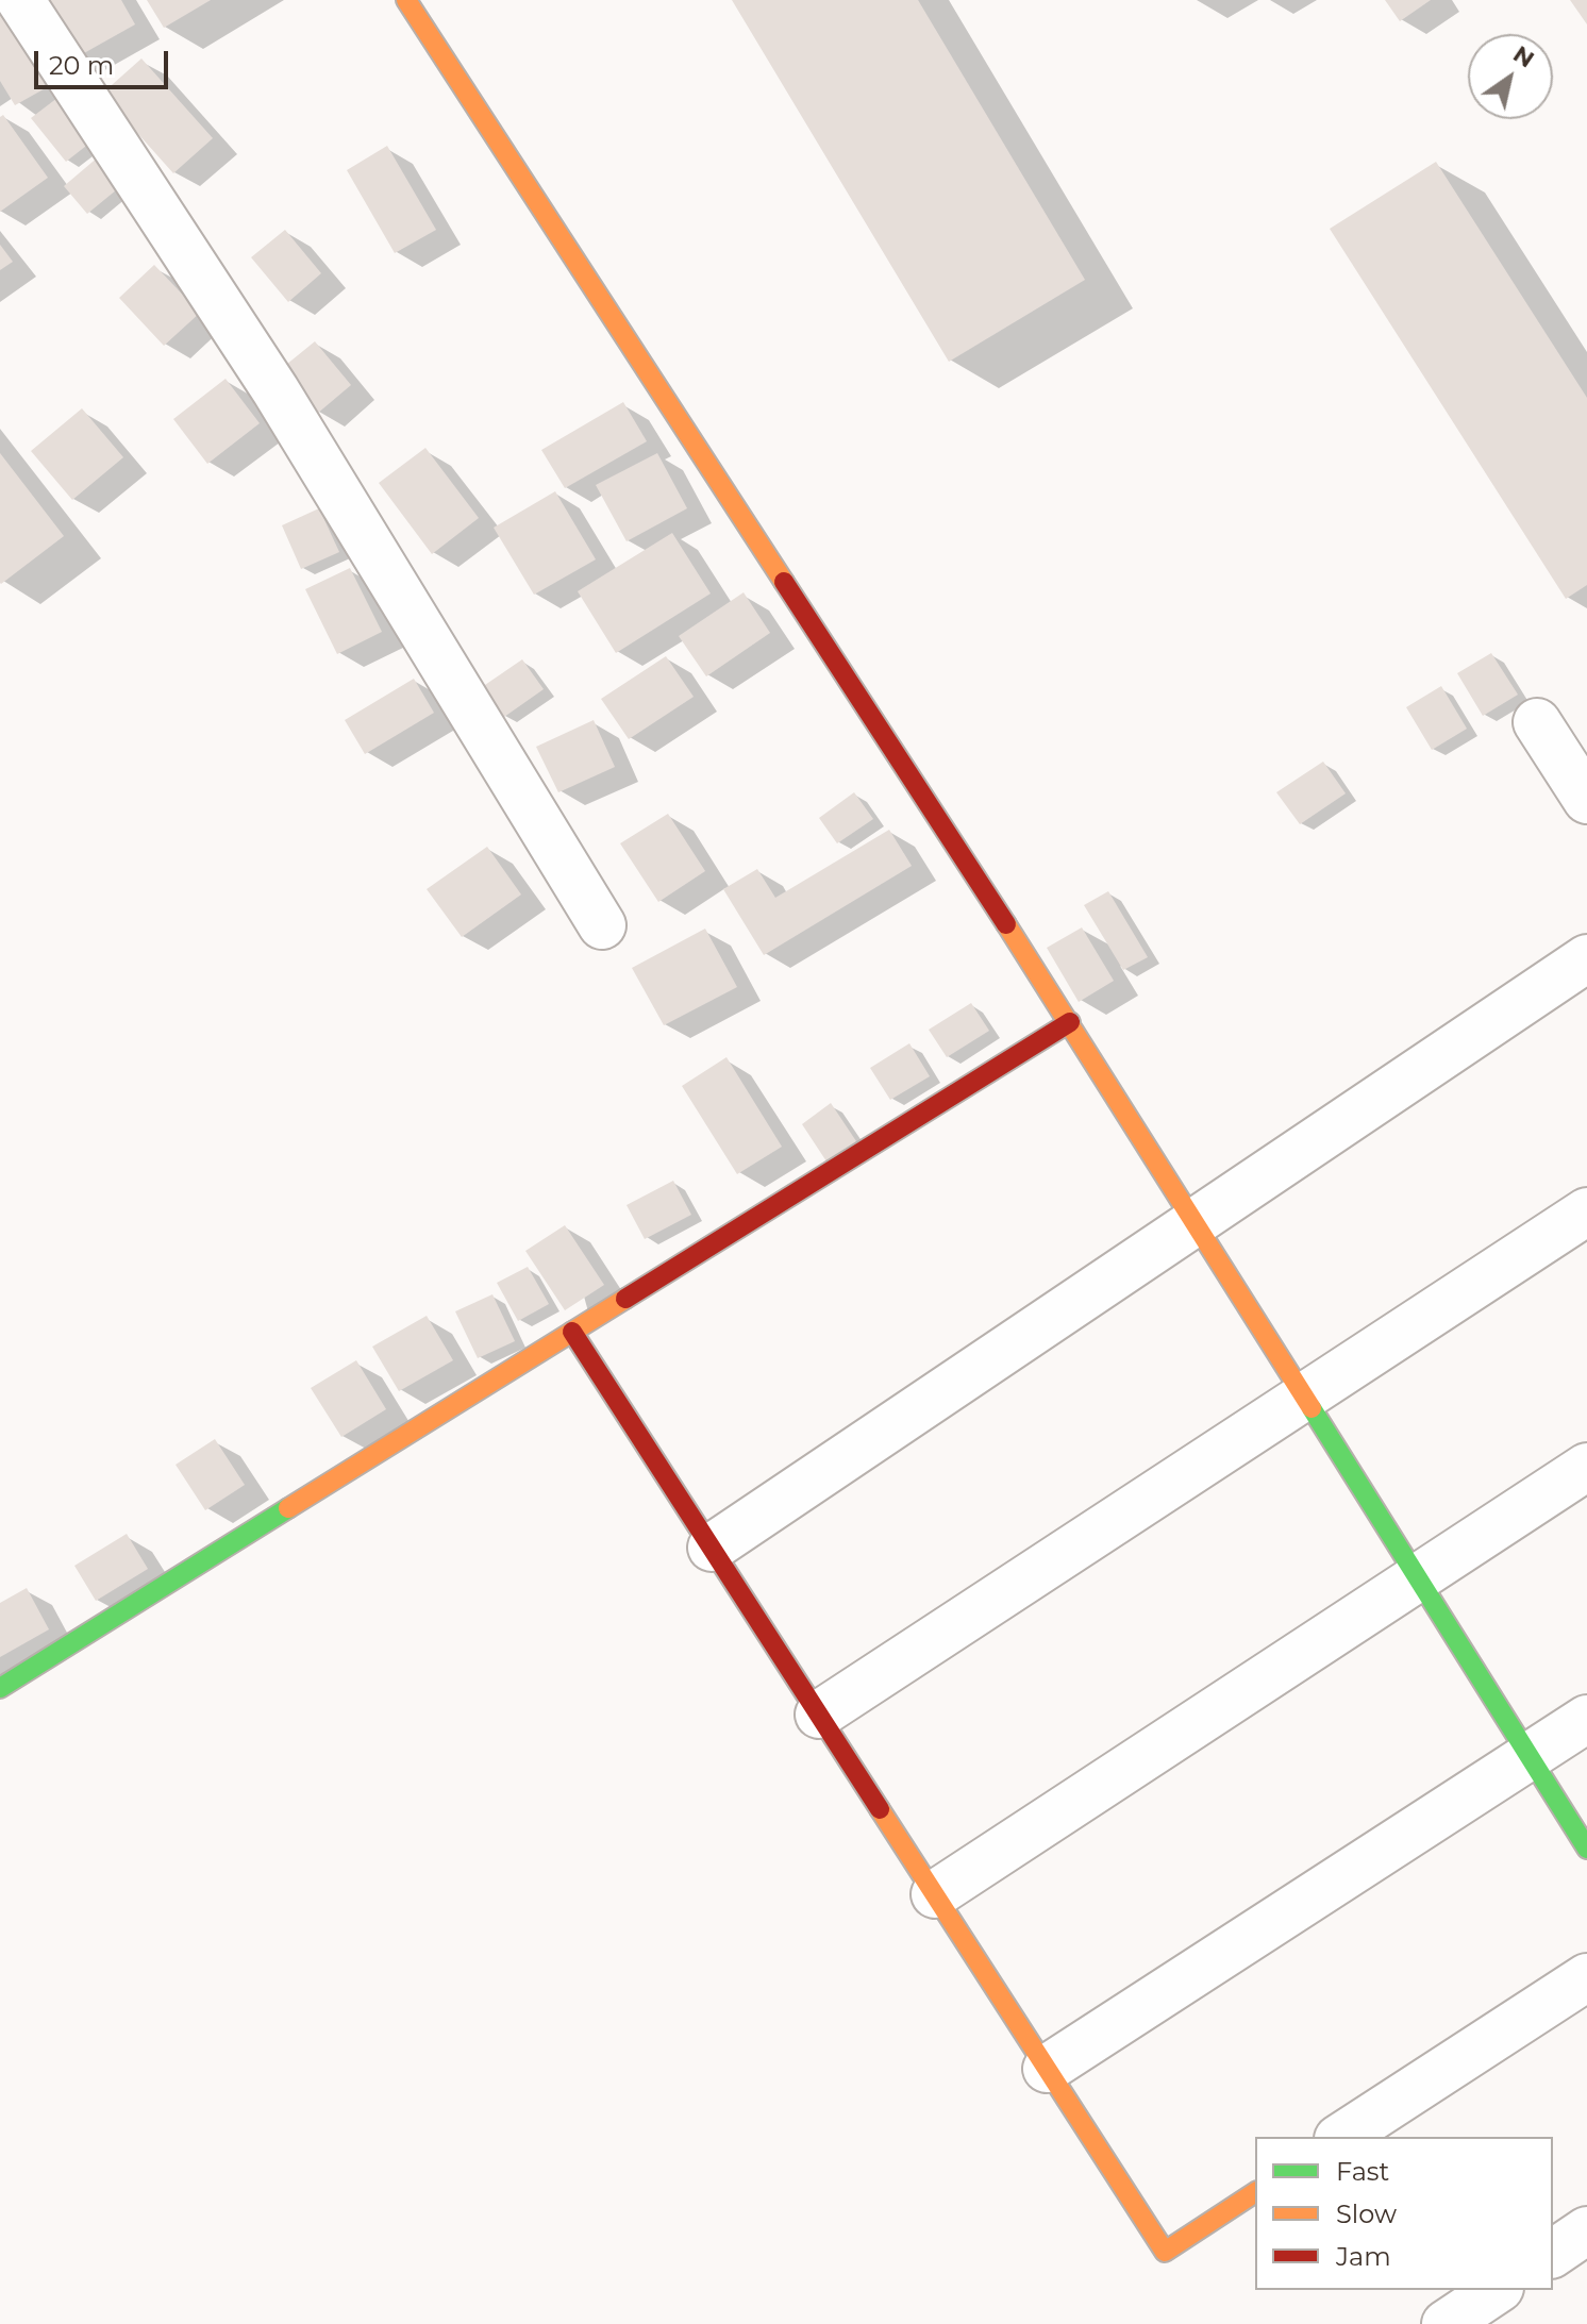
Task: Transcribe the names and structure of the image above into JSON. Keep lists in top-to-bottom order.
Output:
{
  "legend": ["Fast", "Slow", "Jam"],
  "scale_bar": "20 m",
  "north": "top right"
}
